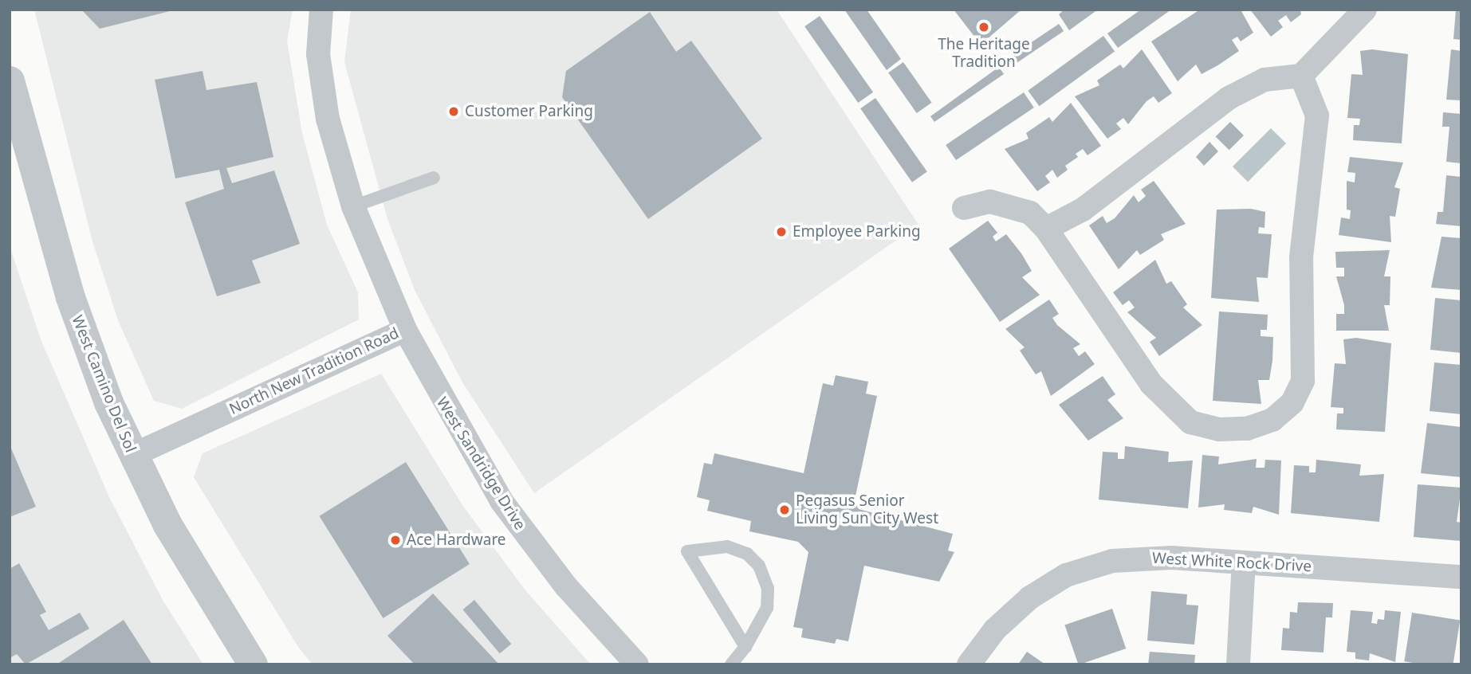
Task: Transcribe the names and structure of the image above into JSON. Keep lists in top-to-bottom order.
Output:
{
  "streets": {
    "street": [
      "North New Tradition Road",
      "West Camino Del Sol",
      "West Sandridge Drive",
      "West White Rock Drive"
    ]
  },
  "crossings": [
    ["North New Tradition Road", "West Camino Del Sol"],
    ["North New Tradition Road", "West Sandridge Drive"]
  ],
  "places": [
    "The Heritage Tradition",
    "Customer Parking",
    "Employee Parking",
    "Pegasus Senior Living Sun City West",
    "Ace Hardware"
  ]
}
